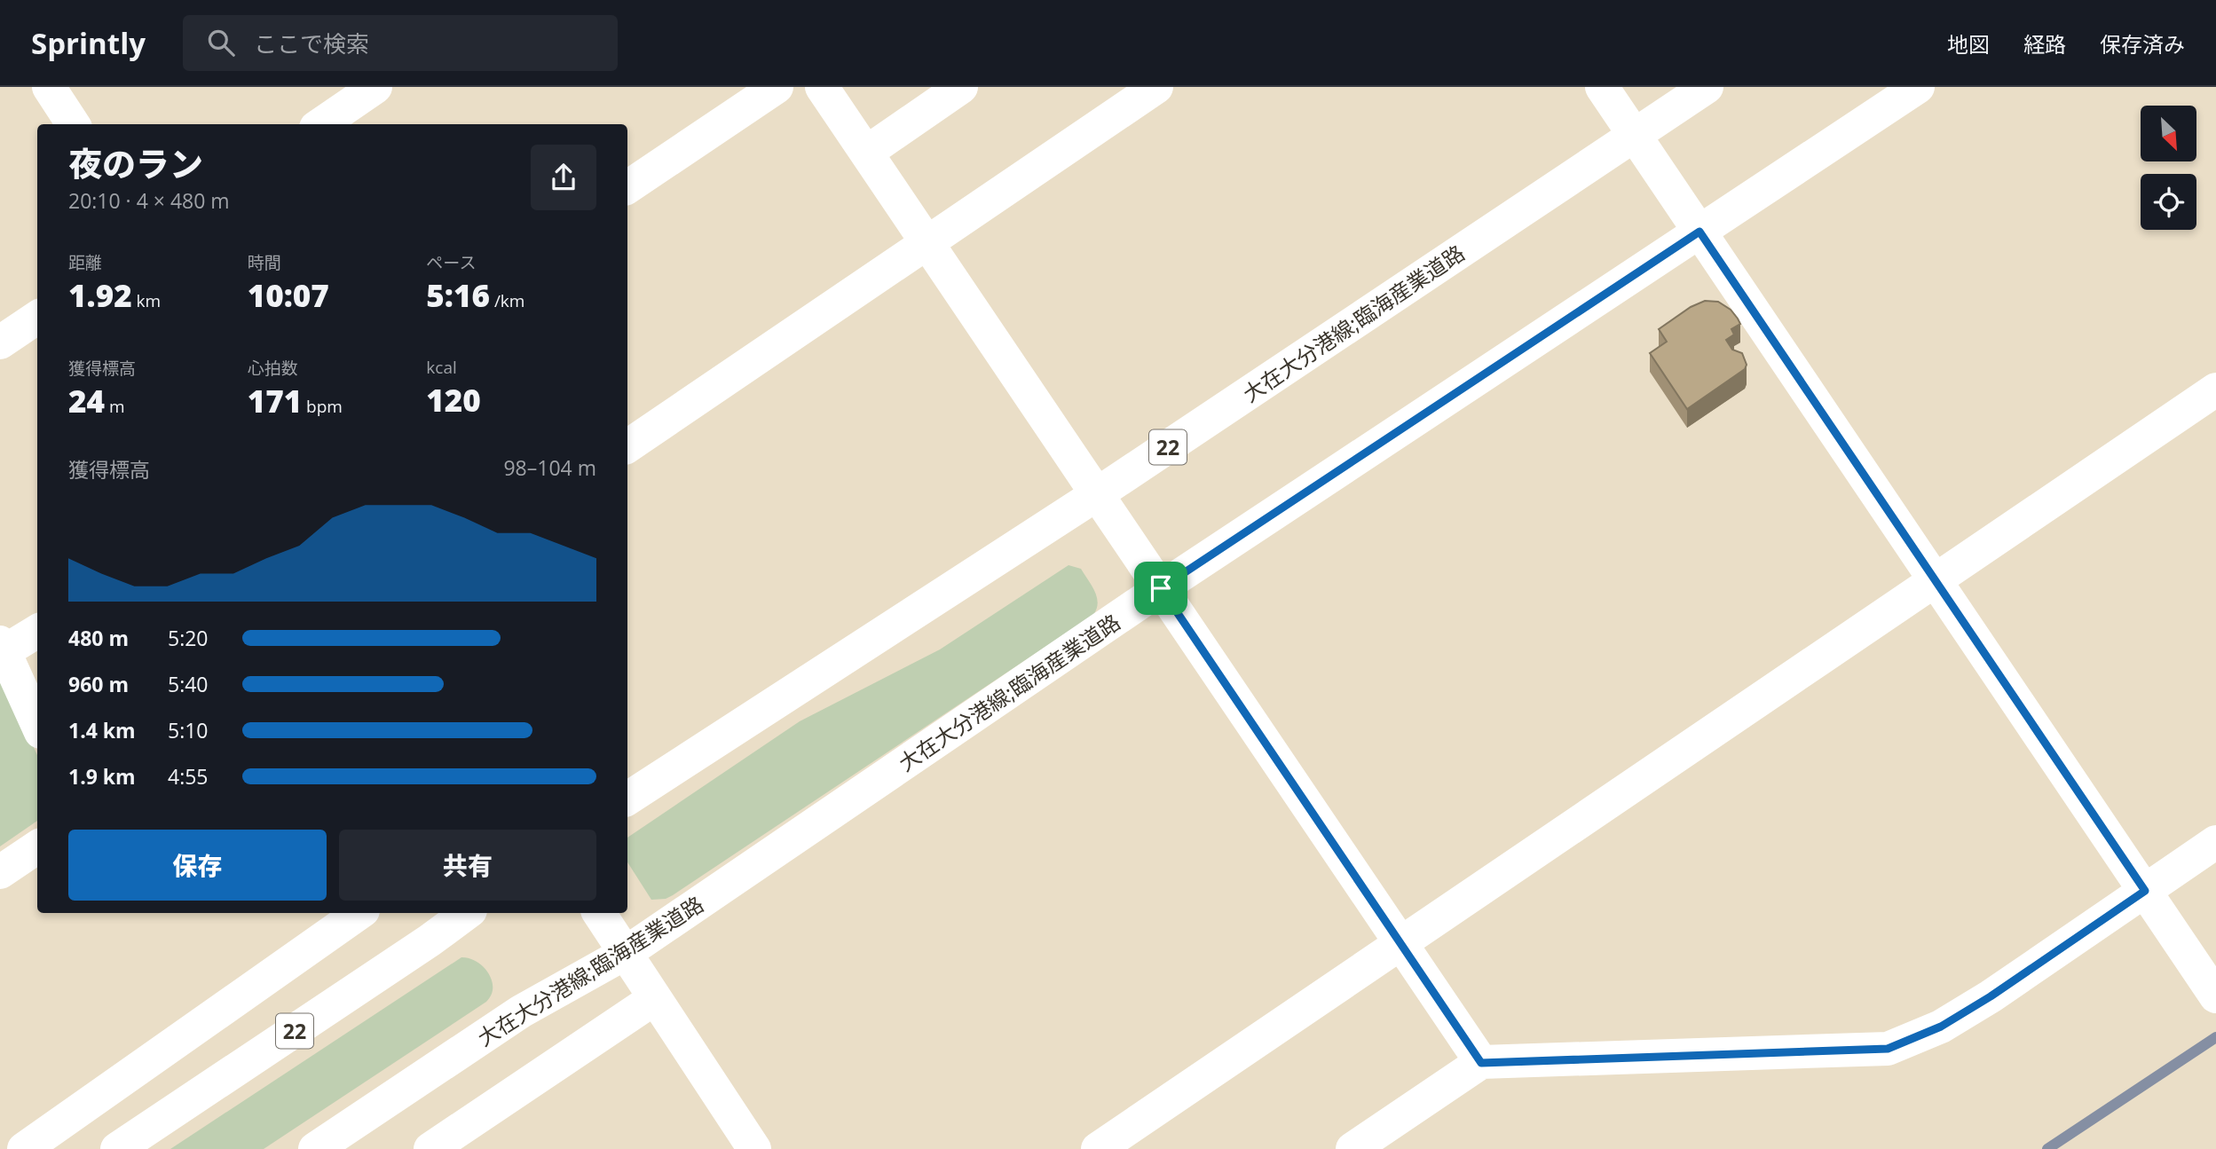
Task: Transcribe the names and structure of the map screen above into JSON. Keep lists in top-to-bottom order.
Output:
{
  "streets": {
    "street": ["大在大分港線;臨海産業道路", "22"]
  },
  "north": "bottom right",
  "page": {
    "header": "Sprintly",
    "search": "ここで検索",
    "nav": ["地図", "経路", "保存済み"],
    "heading": ["夜のラン", "20:10 · 4 × 480 m"],
    "stats": [
      ["距離", "1.92 km"],
      ["時間", "10:07"],
      ["ペース", "5:16 /km"],
      ["獲得標高", "24 m"],
      ["心拍数", "171 bpm"],
      ["kcal", "120"]
    ],
    "chart": ["獲得標高", "98–104 m"],
    "list": [
      {
        "name": "480 m",
        "note": "5:20"
      },
      {
        "name": "960 m",
        "note": "5:40"
      },
      {
        "name": "1.4 km",
        "note": "5:10"
      },
      {
        "name": "1.9 km",
        "note": "4:55"
      }
    ],
    "buttons": ["保存", "共有"]
  }
}
